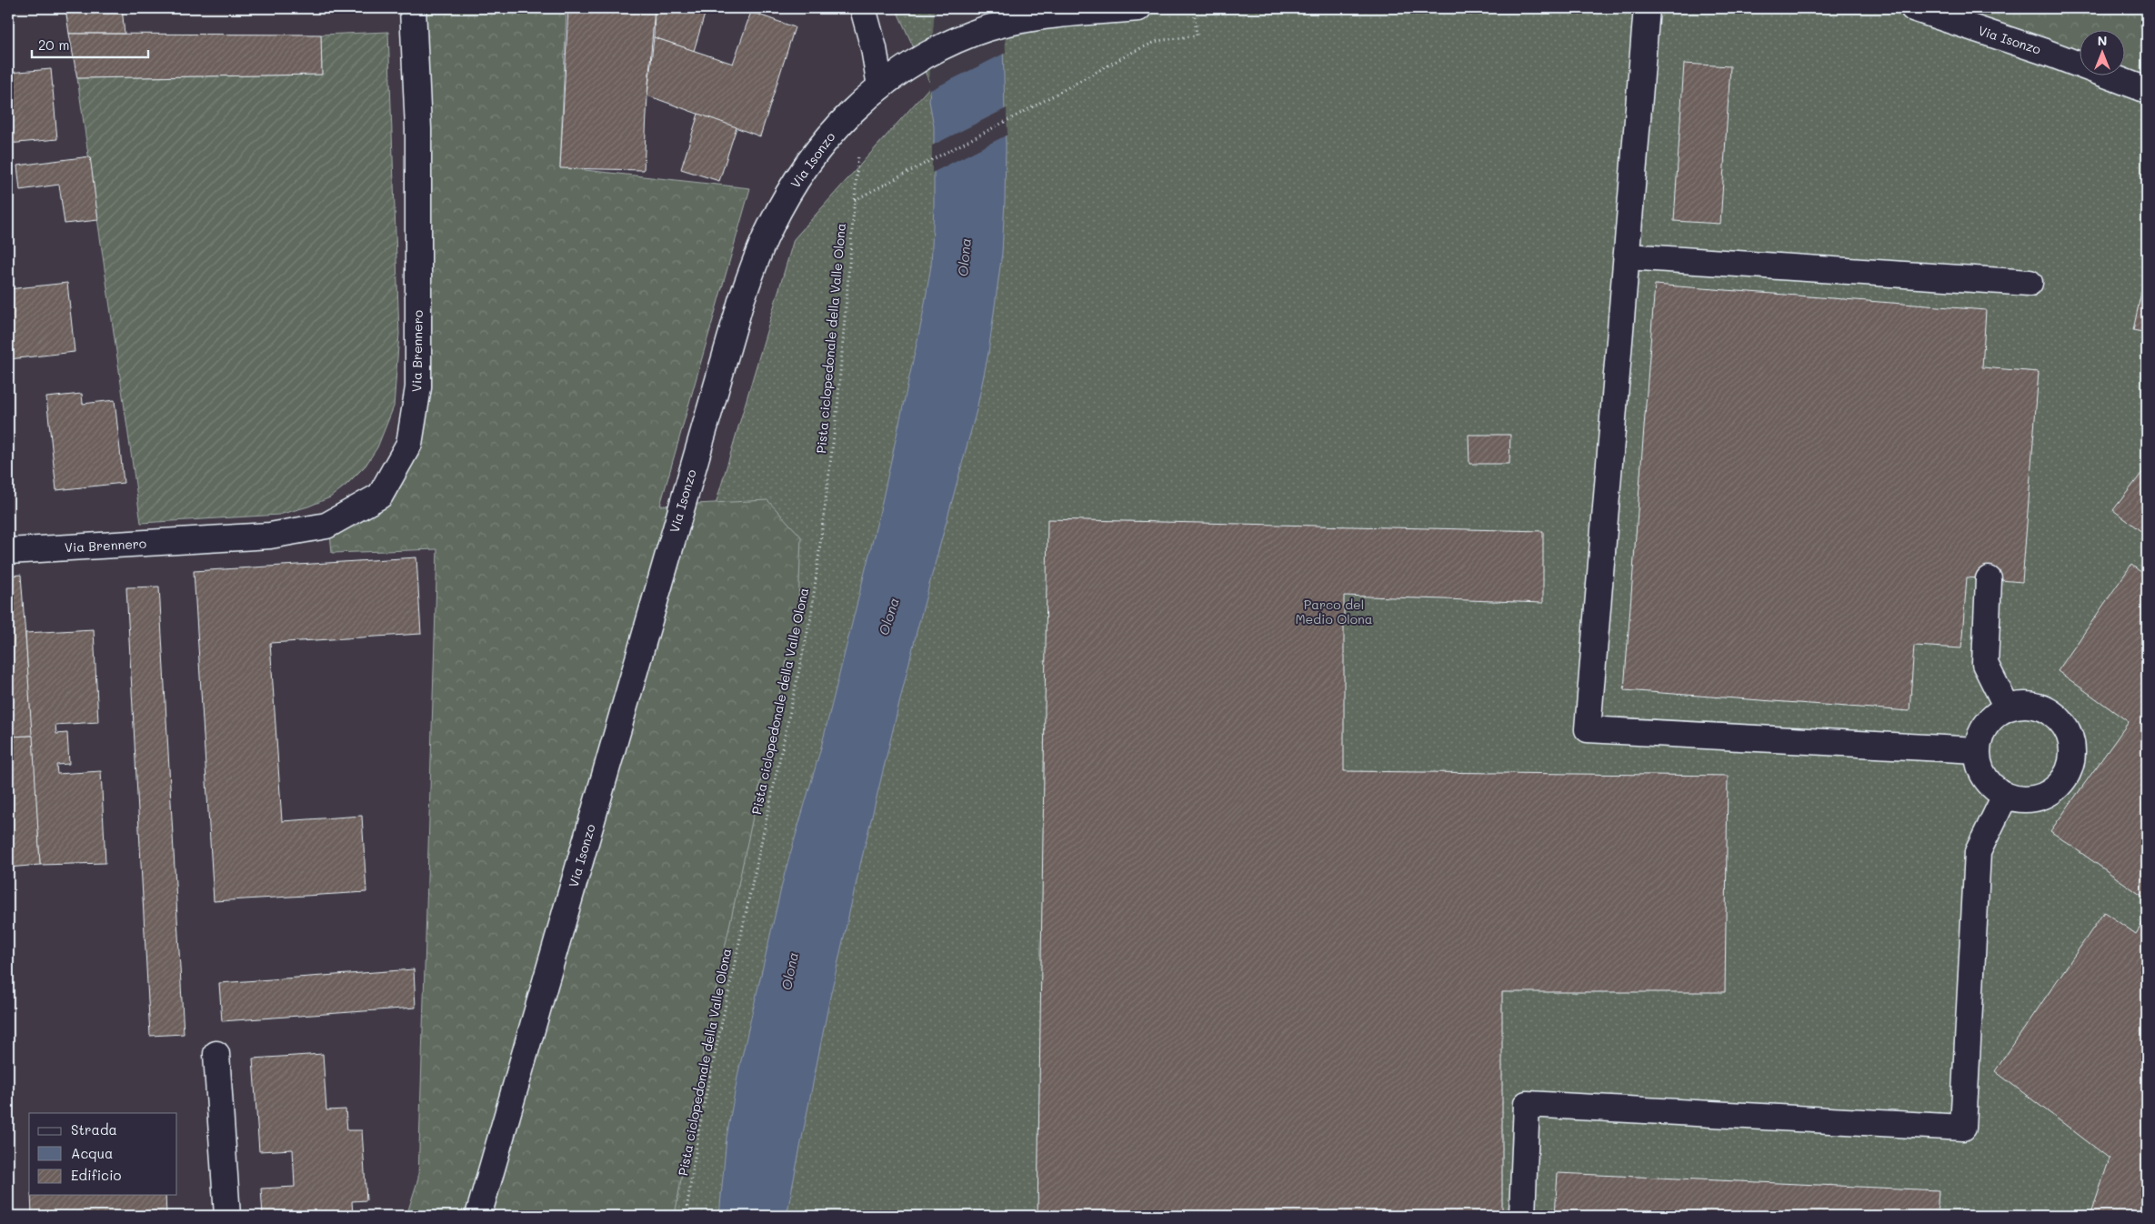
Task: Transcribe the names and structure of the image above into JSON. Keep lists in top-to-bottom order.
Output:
{
  "streets": {
    "street": ["Via Isonzo", "Via Brennero"],
    "path": ["Pista ciclopedonale della Valle Olona"]
  },
  "crossings": [
    ["Via Isonzo", "Pista ciclopedonale della Valle Olona"]
  ],
  "water": ["Olona"],
  "parks": ["Parco del Medio Olona"],
  "legend": ["Strada", "Acqua", "Edificio"],
  "scale_bar": "20 m",
  "north": "top"
}
